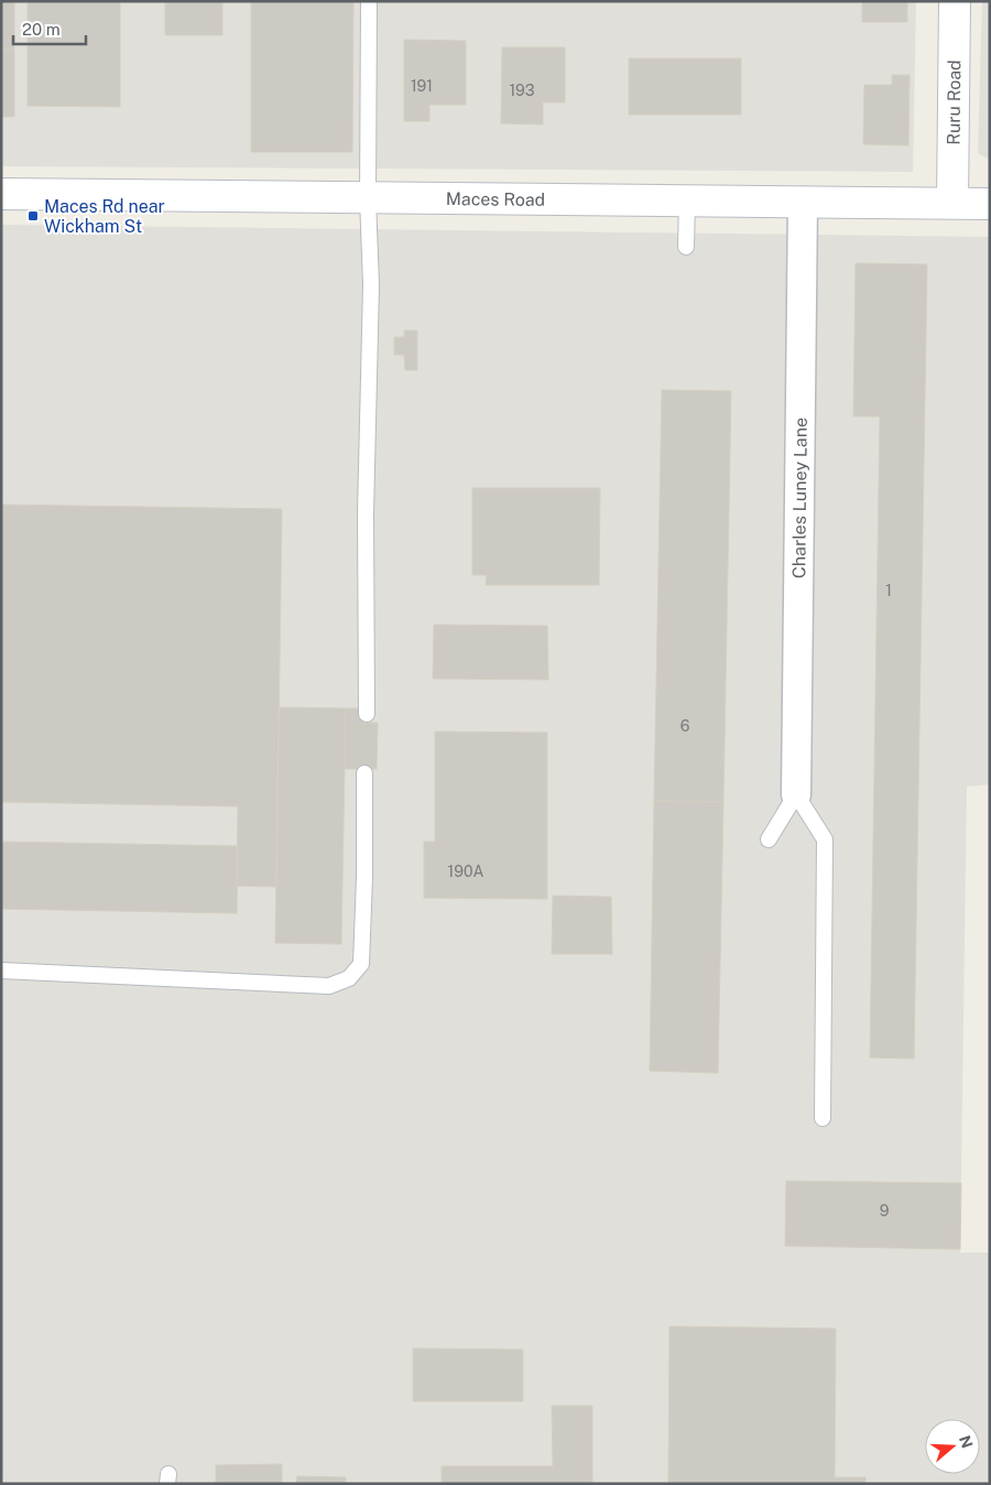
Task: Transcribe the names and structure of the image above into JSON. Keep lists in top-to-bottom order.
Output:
{
  "streets": {
    "street": ["Ruru Road", "Maces Road", "Charles Luney Lane"]
  },
  "crossings": [
    ["Ruru Road", "Maces Road"],
    ["Maces Road", "Charles Luney Lane"]
  ],
  "places": {
    "transit": ["Maces Rd near Wickham St"]
  },
  "house_numbers": [
    "191",
    "193",
    "1",
    "6",
    "190A",
    "9"
  ],
  "scale_bar": "20 m",
  "north": "right"
}
